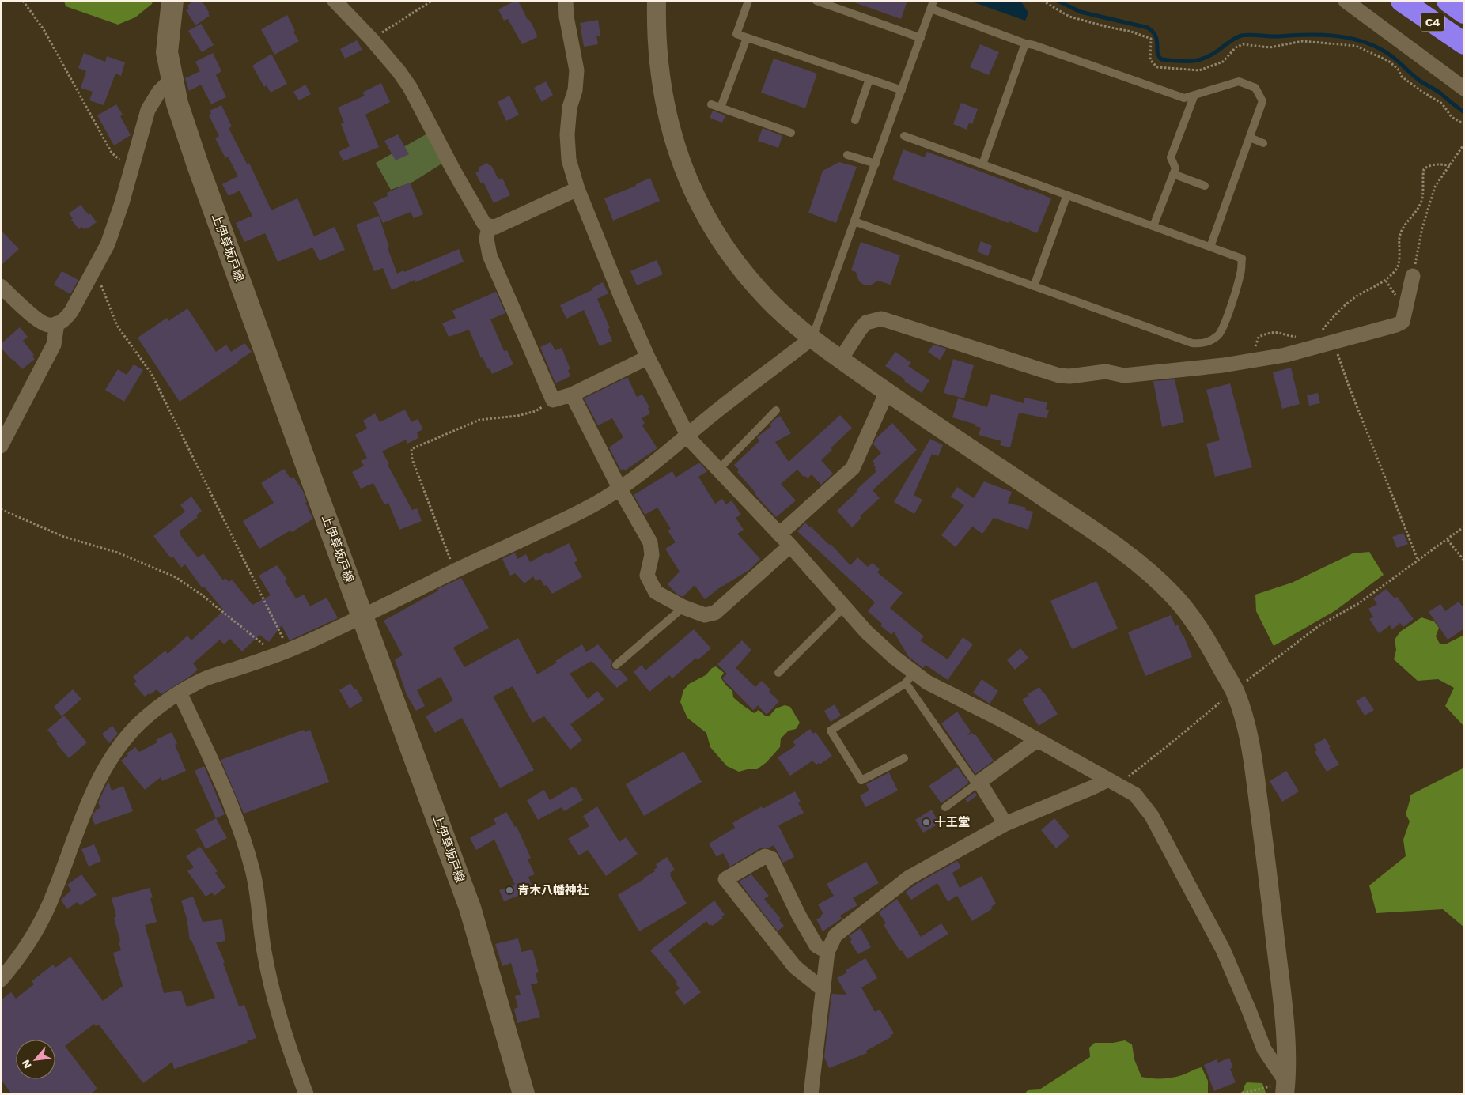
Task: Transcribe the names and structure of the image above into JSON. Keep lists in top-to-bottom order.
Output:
{
  "streets": {
    "highway": ["C4"],
    "main road": ["上伊草坂戸線"]
  },
  "places": ["十王堂", "青木八幡神社"],
  "north": "bottom left"
}
